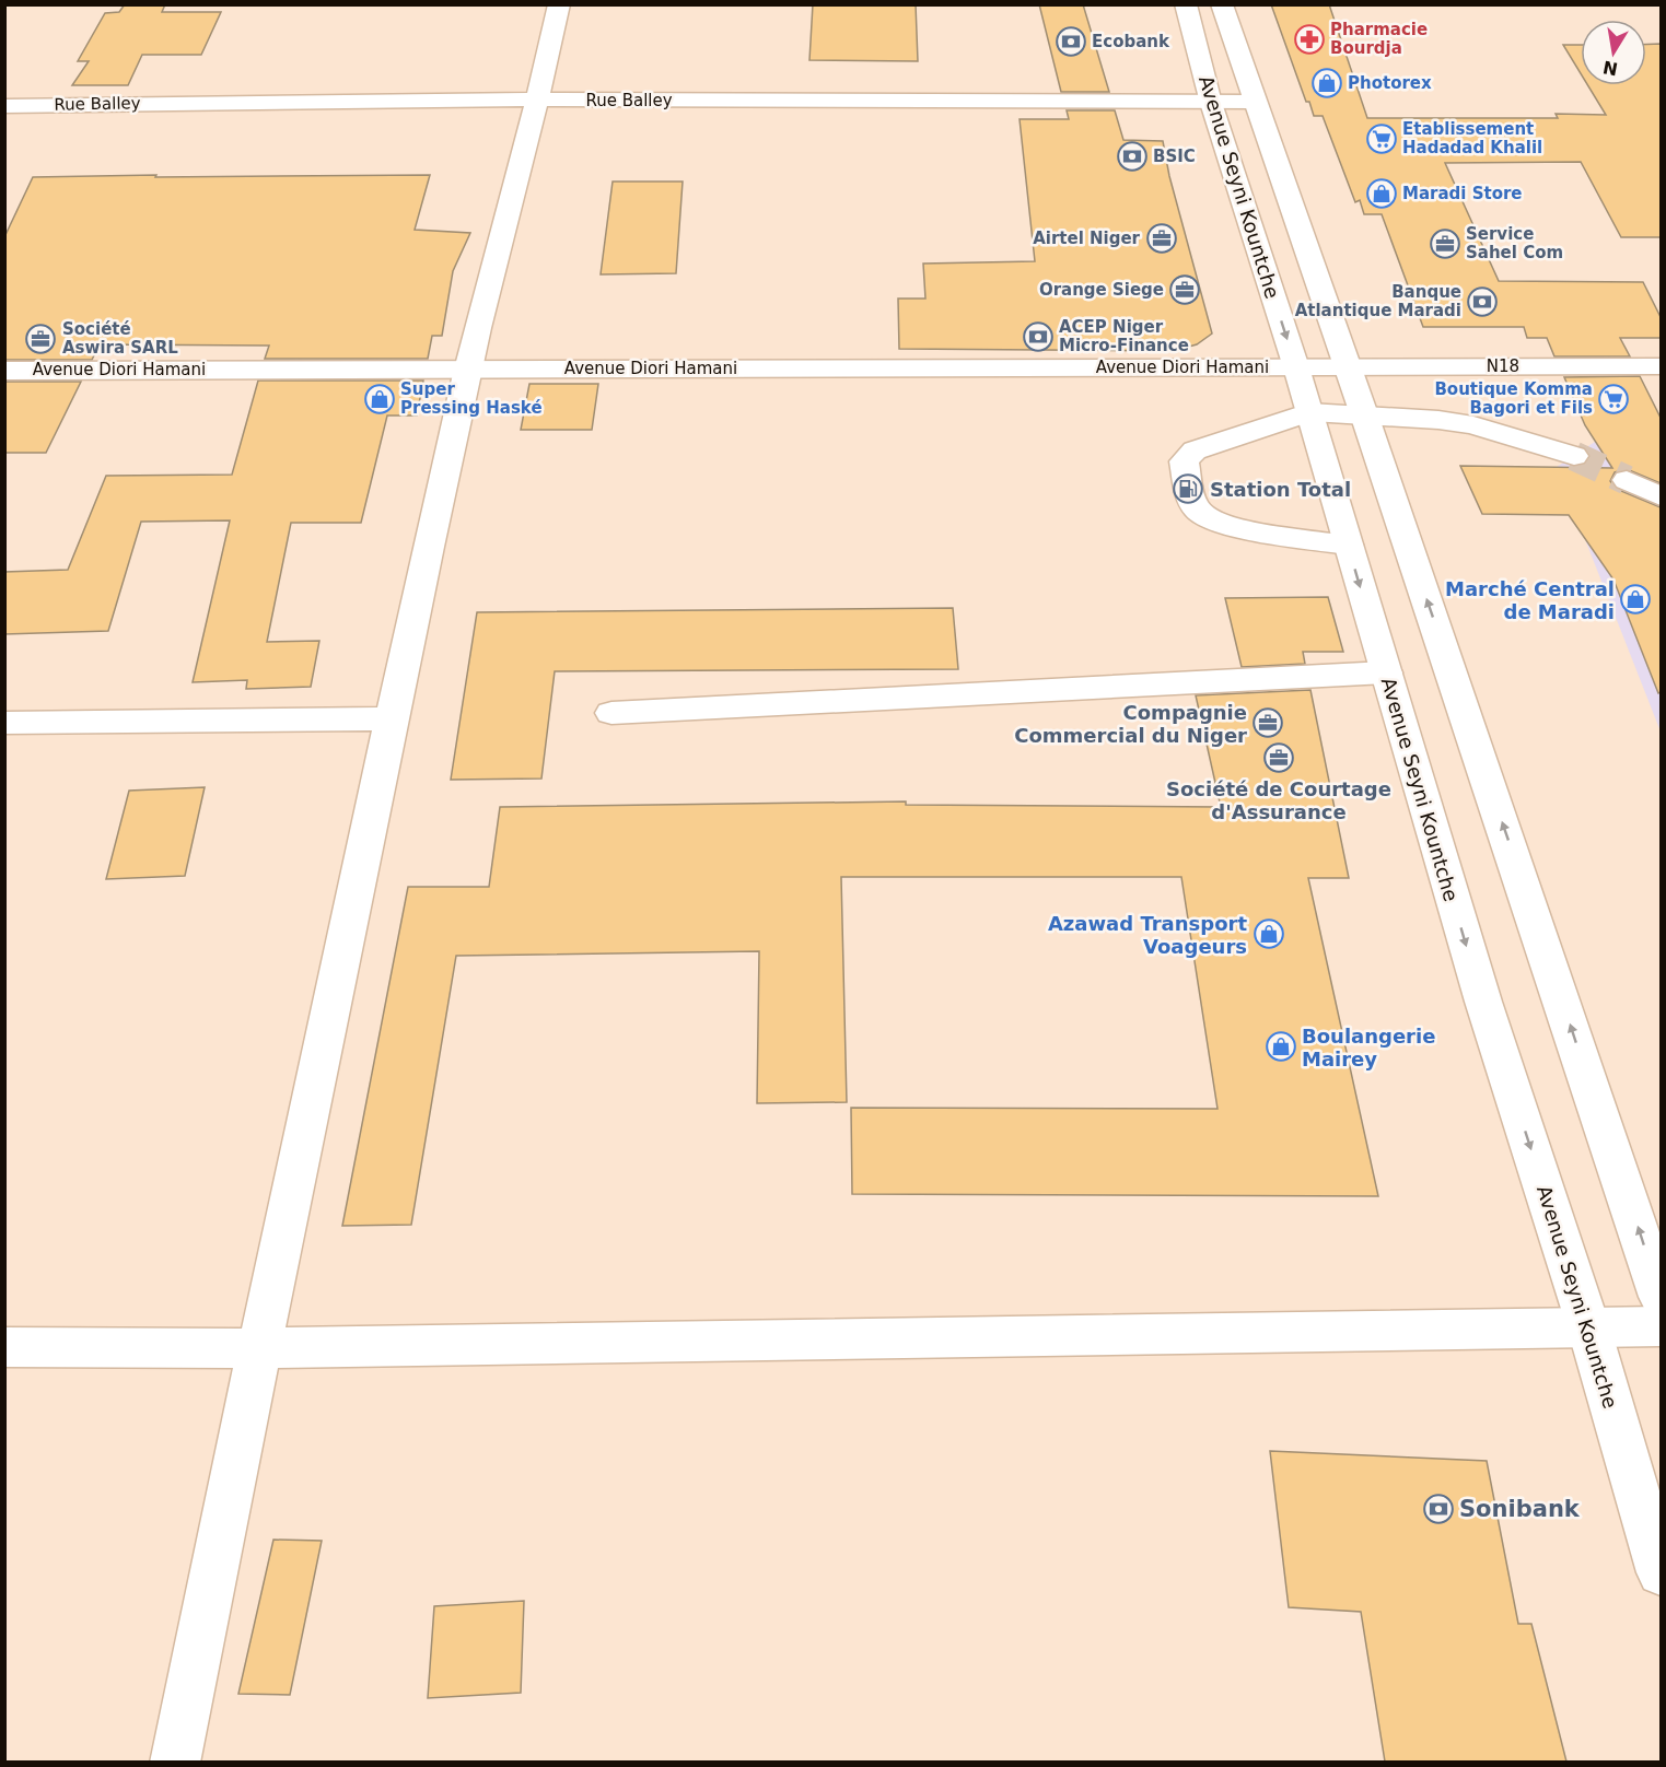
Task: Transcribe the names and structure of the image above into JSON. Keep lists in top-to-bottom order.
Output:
{
  "streets": {
    "main road": [
      "Rue Balley",
      "Avenue Seyni Kountche",
      "N18",
      "Avenue Diori Hamani"
    ]
  },
  "crossings": [
    ["Rue Balley", "Avenue Seyni Kountche"],
    ["Avenue Seyni Kountche", "N18"],
    ["Avenue Seyni Kountche", "Avenue Diori Hamani"],
    ["N18", "Avenue Diori Hamani"]
  ],
  "places": {
    "pharmacy": ["Pharmacie Bourdja"],
    "bank": [
      "Ecobank",
      "BSIC",
      "Banque Atlantique Maradi",
      "ACEP Niger Micro-Finance",
      "Sonibank"
    ],
    "shop": [
      "Photorex",
      "Maradi Store",
      "Super Pressing Haské",
      "Marché Central de Maradi",
      "Azawad Transport Voageurs",
      "Boulangerie Mairey"
    ],
    "supermarket": ["Etablissement Hadadad Khalil", "Boutique Komma Bagori et Fils"],
    "office": [
      "Airtel Niger",
      "Service Sahel Com",
      "Orange Siege",
      "Société Aswira SARL",
      "Compagnie Commercial du Niger",
      "Société de Courtage d'Assurance"
    ],
    "fuel station": ["Station Total"]
  },
  "north": "bottom"
}
